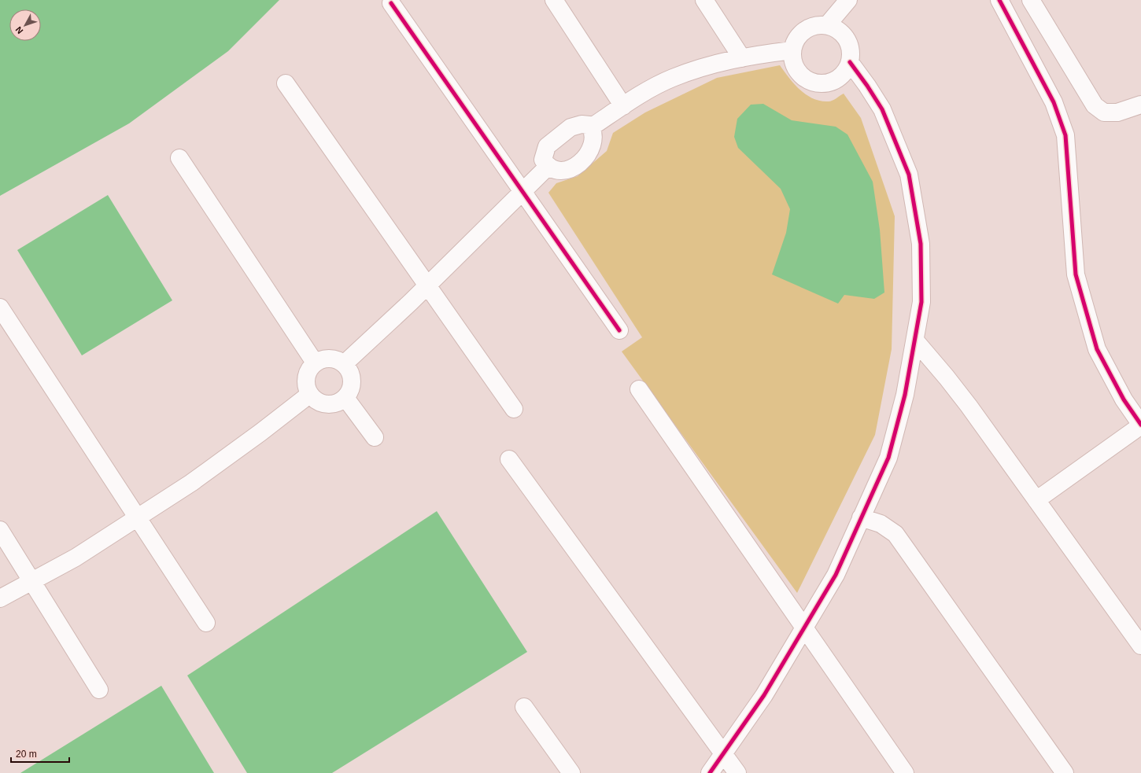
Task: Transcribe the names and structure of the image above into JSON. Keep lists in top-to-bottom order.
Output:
{
  "scale_bar": "20 m",
  "north": "bottom left"
}
